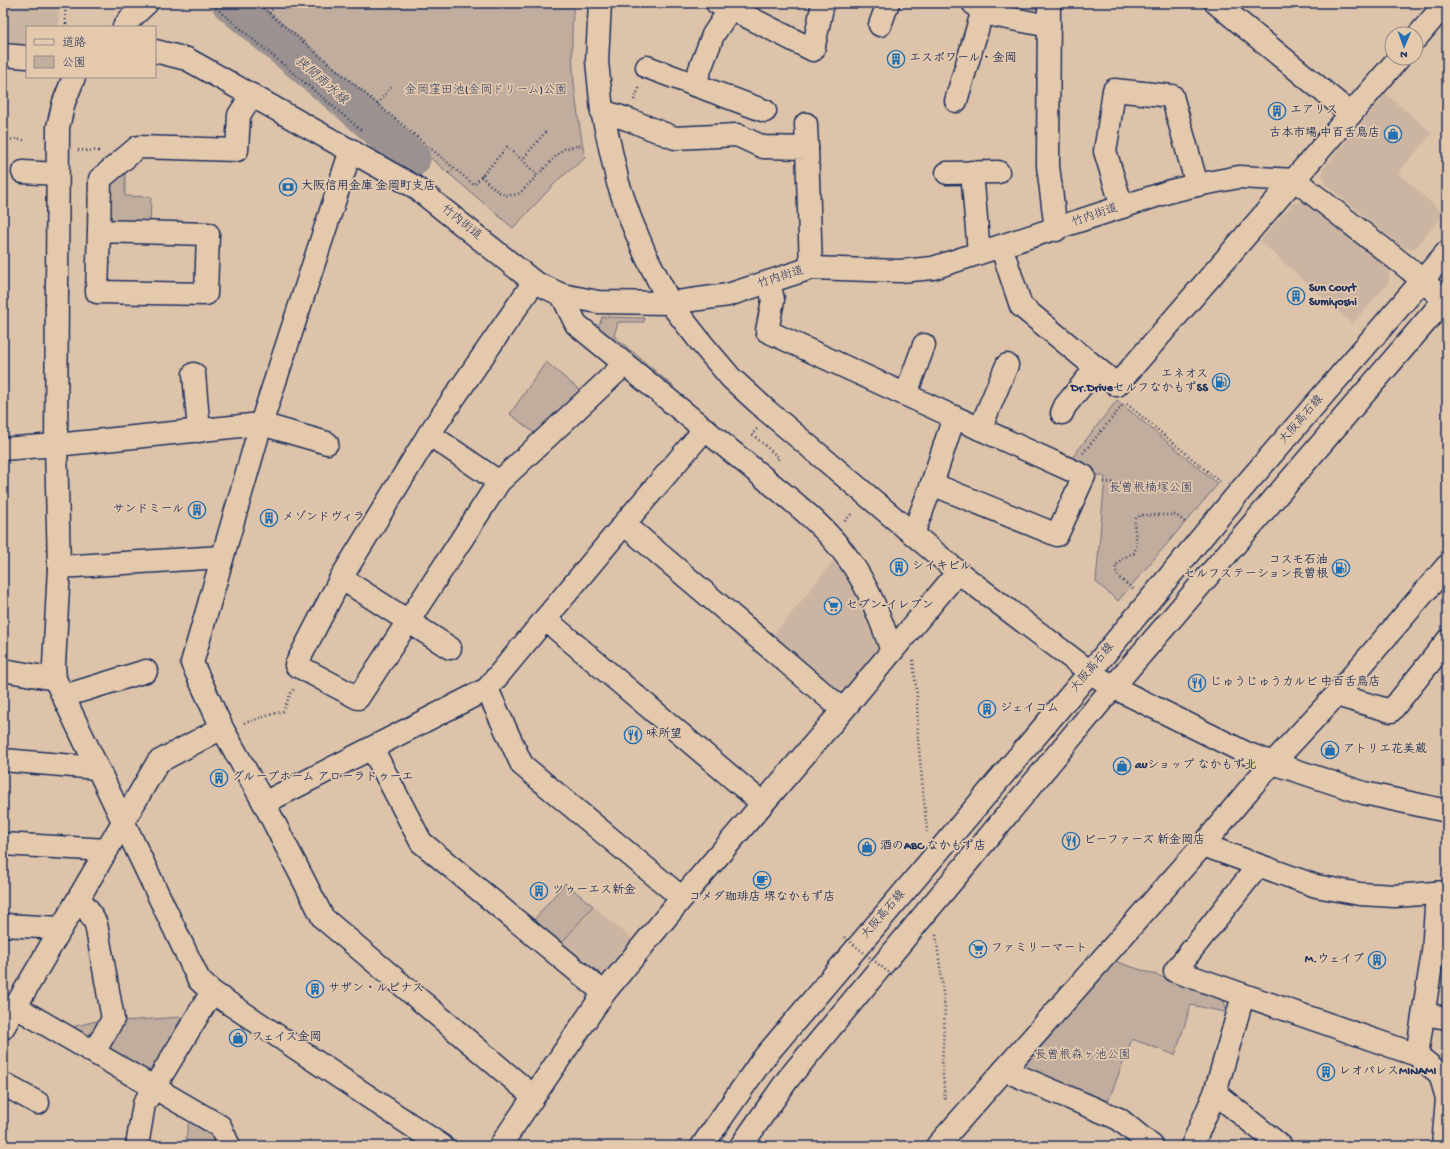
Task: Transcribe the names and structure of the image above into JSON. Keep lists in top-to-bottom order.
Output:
{
  "streets": {
    "street": ["竹内街道", "大阪高石線"]
  },
  "water": ["狭間雨水線"],
  "parks": ["金岡窪田池(金岡ドリーム)公園", "長曽根楠塚公園", "長曽根森ヶ池公園"],
  "places": {
    "building": [
      "エスポワール・金岡",
      "エアリス",
      "Sun Court Sumiyoshi",
      "サンドミール",
      "メゾンドヴィラ",
      "シイキビル",
      "ジェイコム",
      "グループホーム アローラドゥーエ",
      "ツゥーエス新金",
      "M.ウェイブ",
      "サザン・ルピナス",
      "レオパレスMINAMI"
    ],
    "shop": [
      "古本市場 中百舌鳥店",
      "アトリエ花美蔵",
      "auショップ なかもず北",
      "酒のABC なかもず店",
      "フェイス金岡"
    ],
    "bank": ["大阪信用金庫 金岡町支店"],
    "fuel station": ["エネオス Dr.DriveセルフなかもずSS", "コスモ石油 セルフステーション長曽根"],
    "supermarket": ["セブン-イレブン", "ファミリーマート"],
    "restaurant": ["じゅうじゅうカルビ 中百舌鳥店", "味所望", "ビーファーズ 新金岡店"],
    "cafe": ["コメダ珈琲店 堺なかもず店"]
  },
  "legend": ["道路", "公園"],
  "north": "bottom"
}
